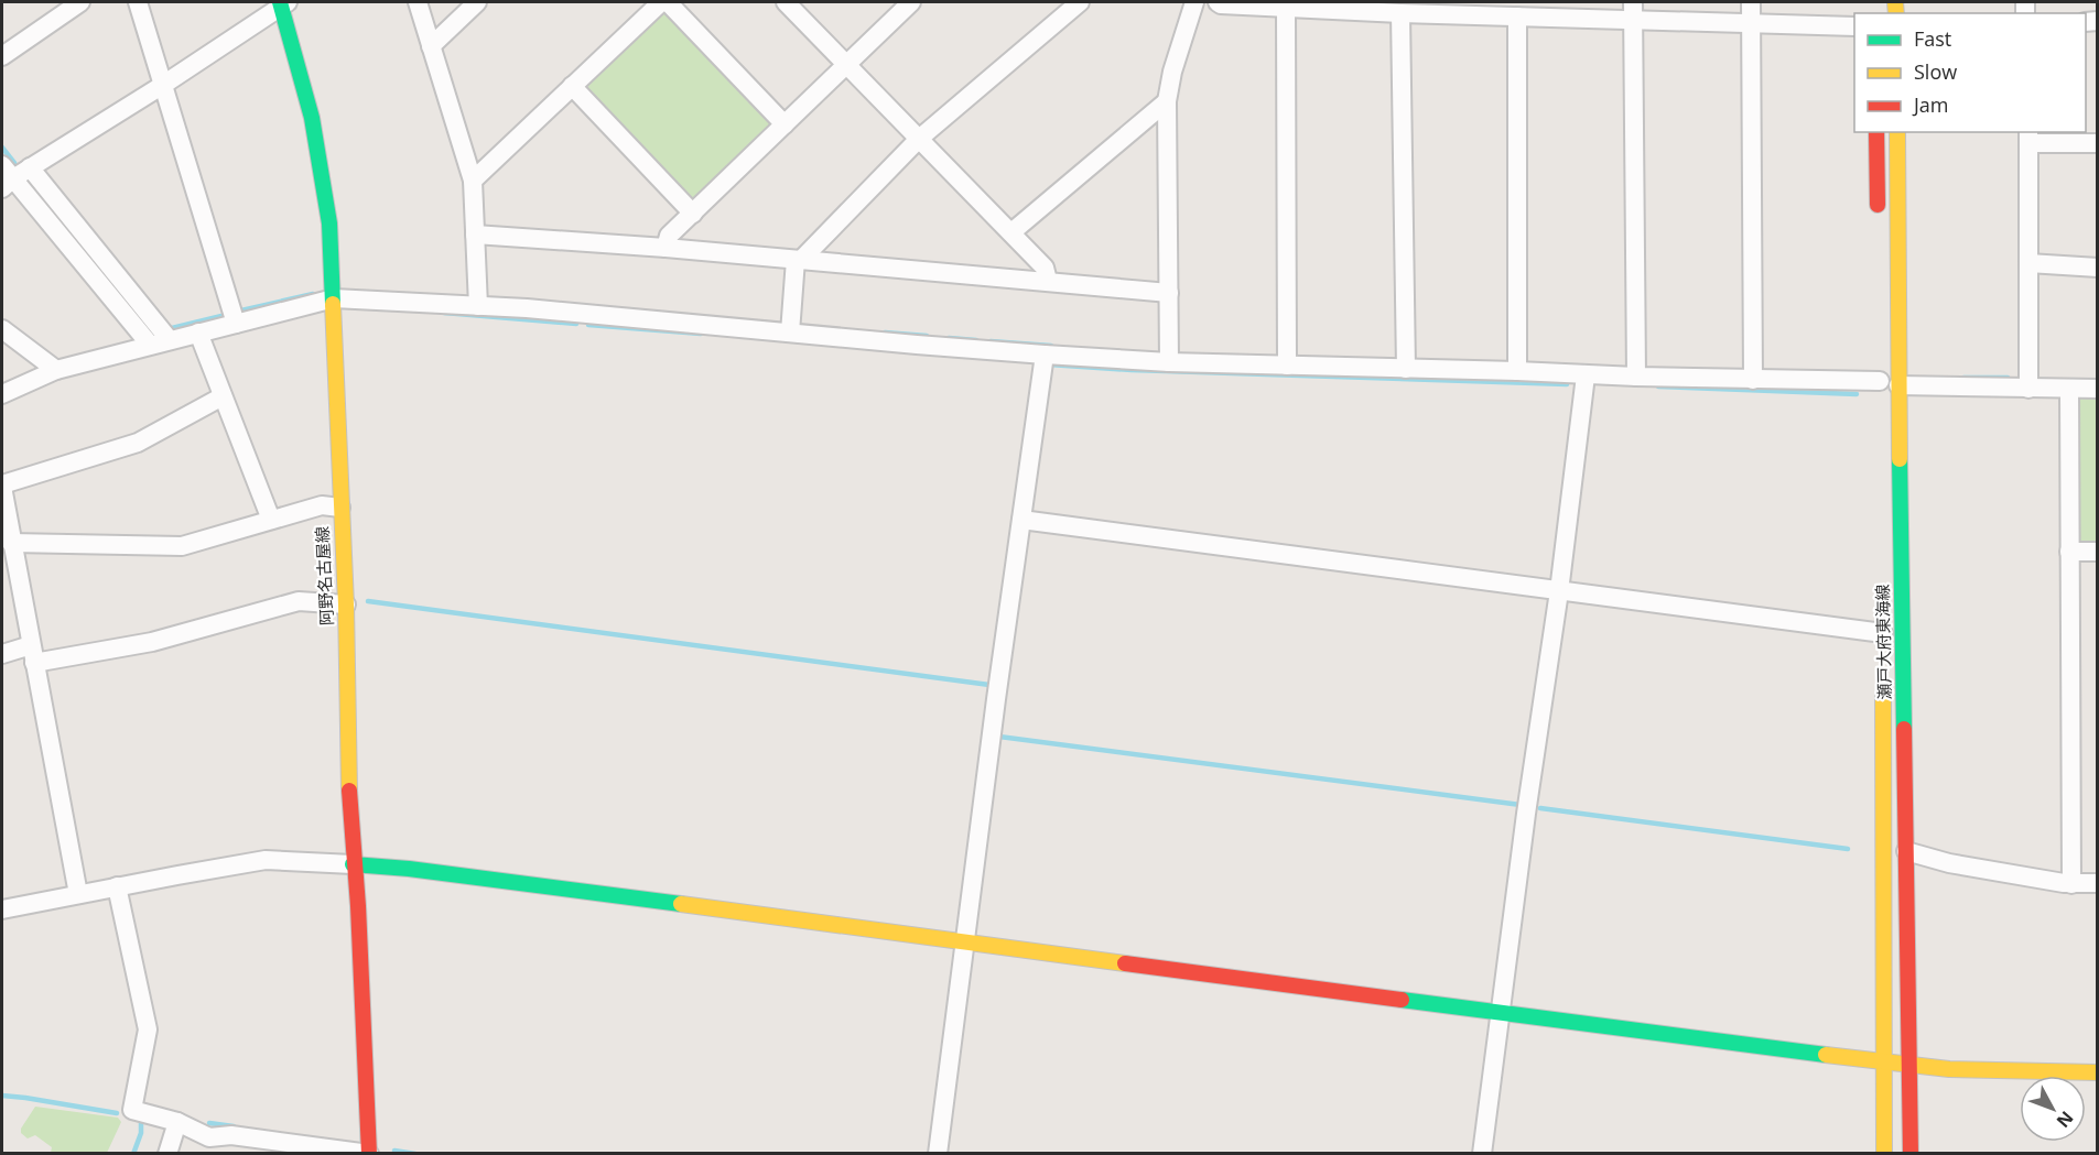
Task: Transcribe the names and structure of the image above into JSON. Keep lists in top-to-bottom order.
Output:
{
  "streets": {
    "main road": ["阿野名古屋線", "瀬戸大府東海線"]
  },
  "legend": ["Fast", "Slow", "Jam"],
  "north": "bottom right"
}
